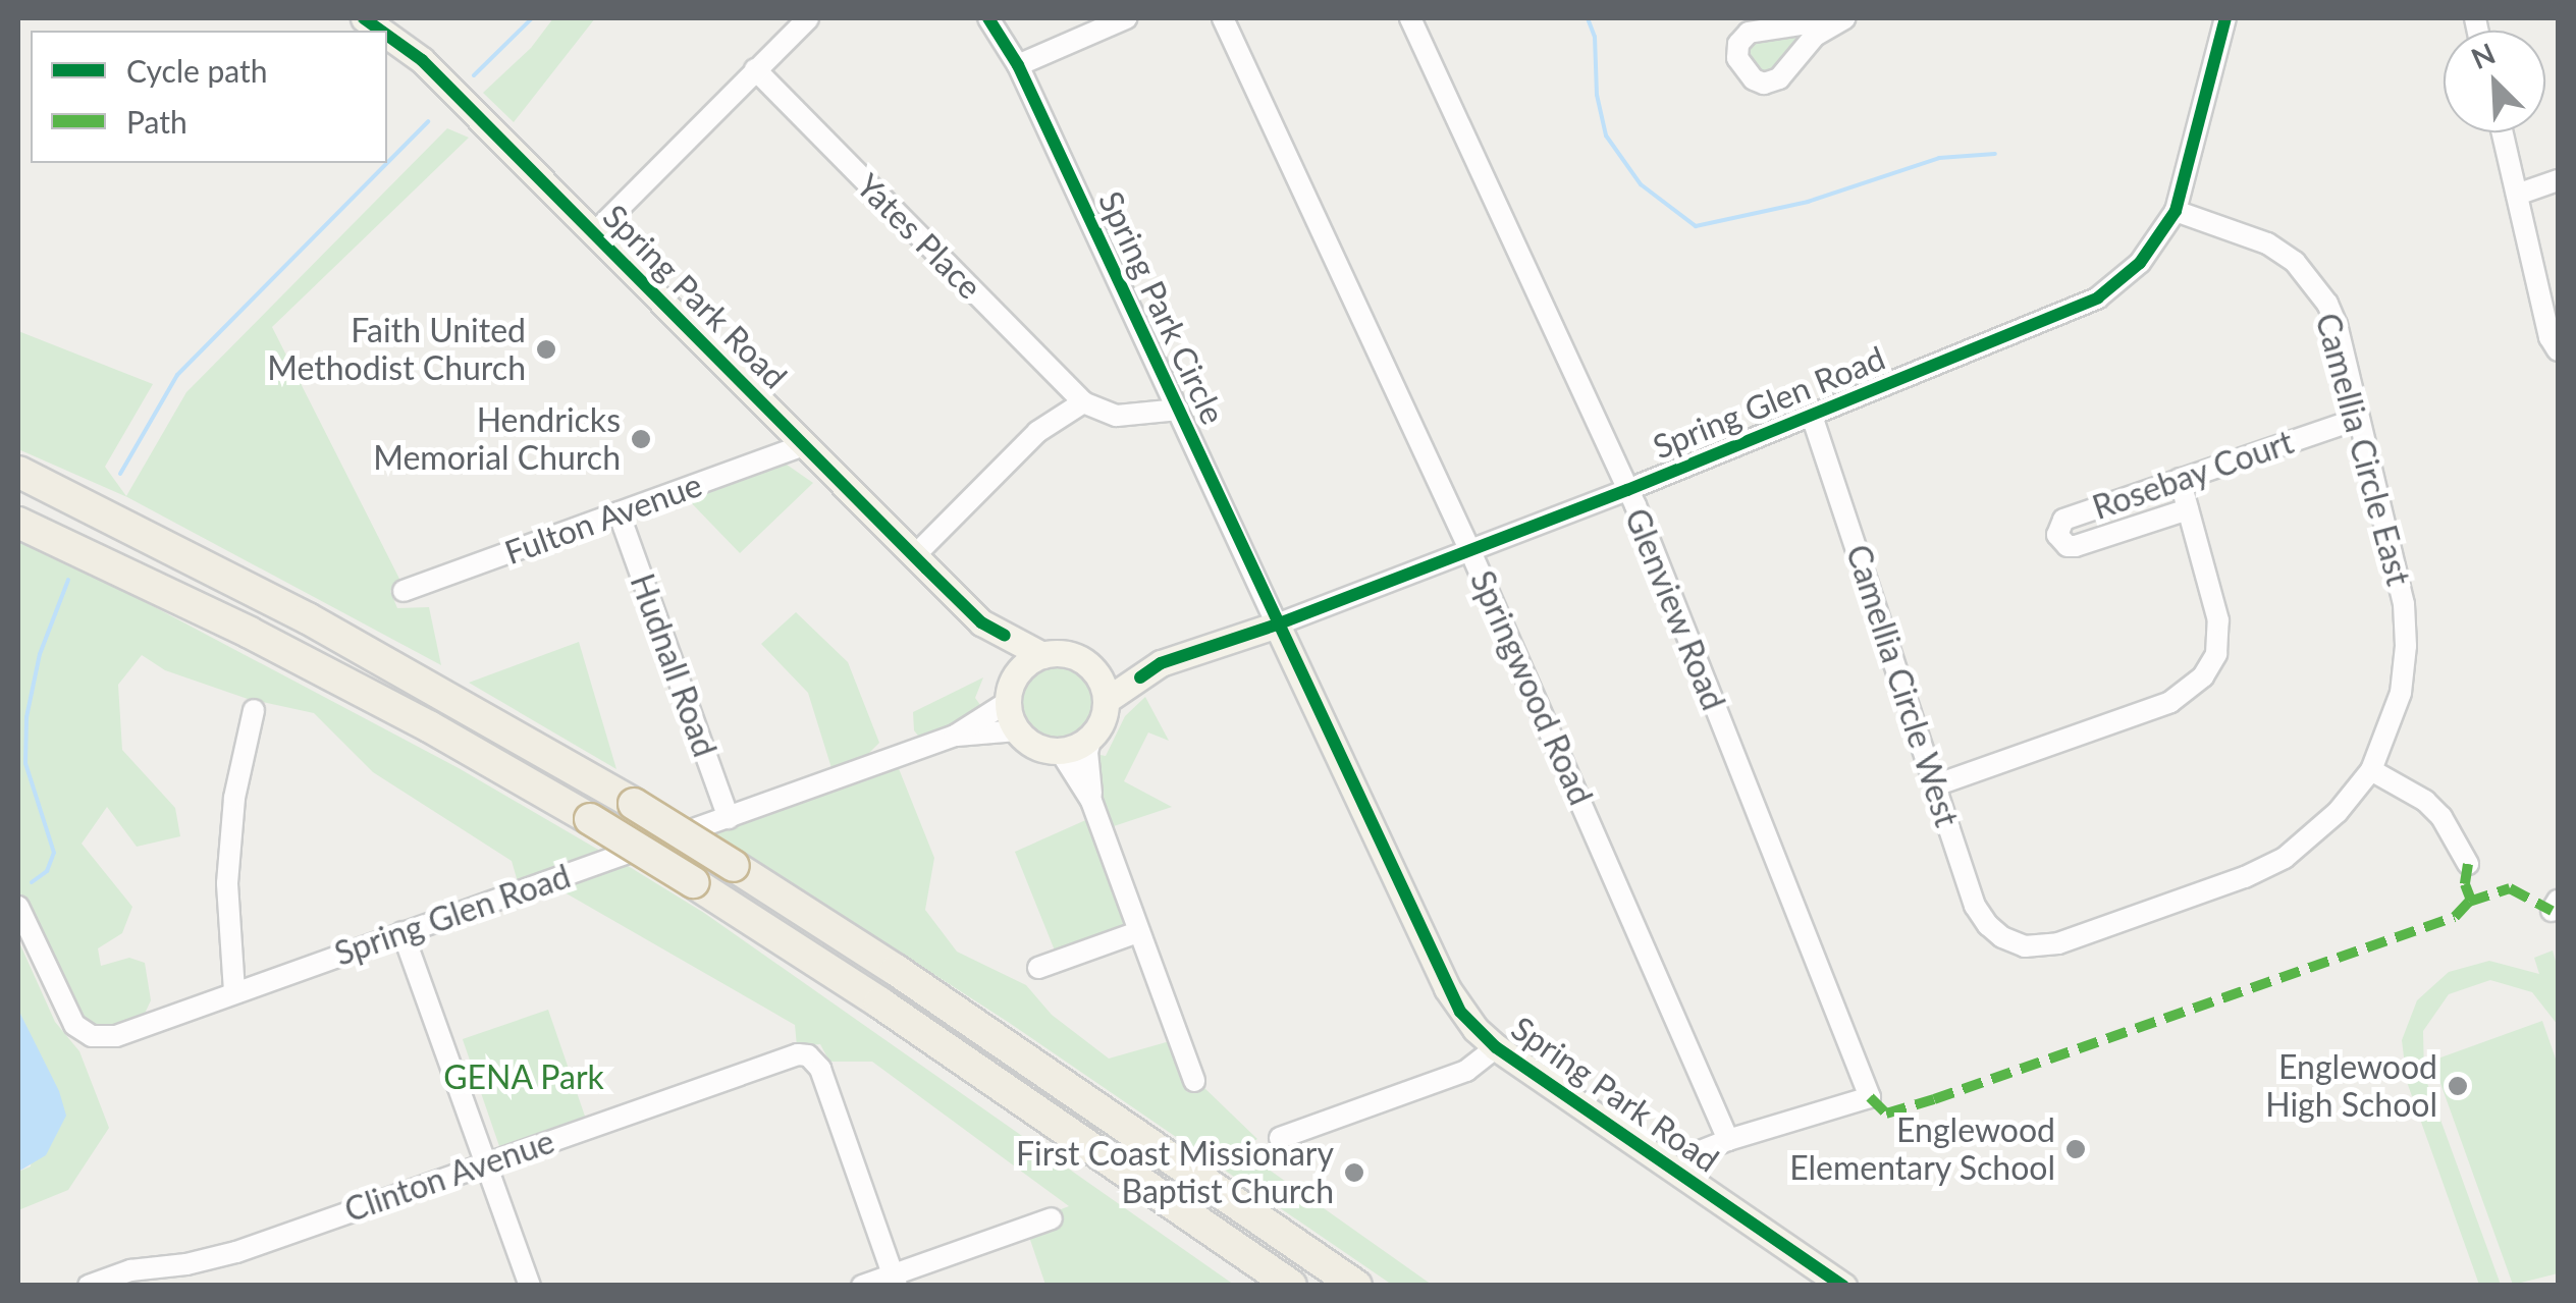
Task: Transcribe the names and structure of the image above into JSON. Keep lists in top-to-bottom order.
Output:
{
  "streets": {
    "main road": ["Spring Park Road", "Spring Glen Road"],
    "street": [
      "Yates Place",
      "Spring Park Circle",
      "Camellia Circle East",
      "Rosebay Court",
      "Fulton Avenue",
      "Glenview Road",
      "Hudnall Road",
      "Camellia Circle West",
      "Springwood Road",
      "Clinton Avenue"
    ]
  },
  "crossings": [
    ["Spring Park Road", "Spring Park Circle"],
    ["Spring Park Road", "Spring Glen Road"],
    ["Spring Park Road", "Fulton Avenue"],
    ["Spring Park Circle", "Spring Glen Road"],
    ["Spring Glen Road", "Camellia Circle East"],
    ["Spring Glen Road", "Glenview Road"],
    ["Spring Glen Road", "Hudnall Road"],
    ["Spring Glen Road", "Camellia Circle West"],
    ["Spring Glen Road", "Springwood Road"],
    ["Camellia Circle East", "Rosebay Court"],
    ["Camellia Circle East", "Camellia Circle West"],
    ["Fulton Avenue", "Hudnall Road"],
    ["Glenview Road", "Springwood Road"]
  ],
  "parks": ["GENA Park"],
  "places": [
    "Faith United Methodist Church",
    "Hendricks Memorial Church",
    "Englewood High School",
    "Englewood Elementary School",
    "First Coast Missionary Baptist Church"
  ],
  "legend": ["Cycle path", "Path"],
  "north": "top left"
}
